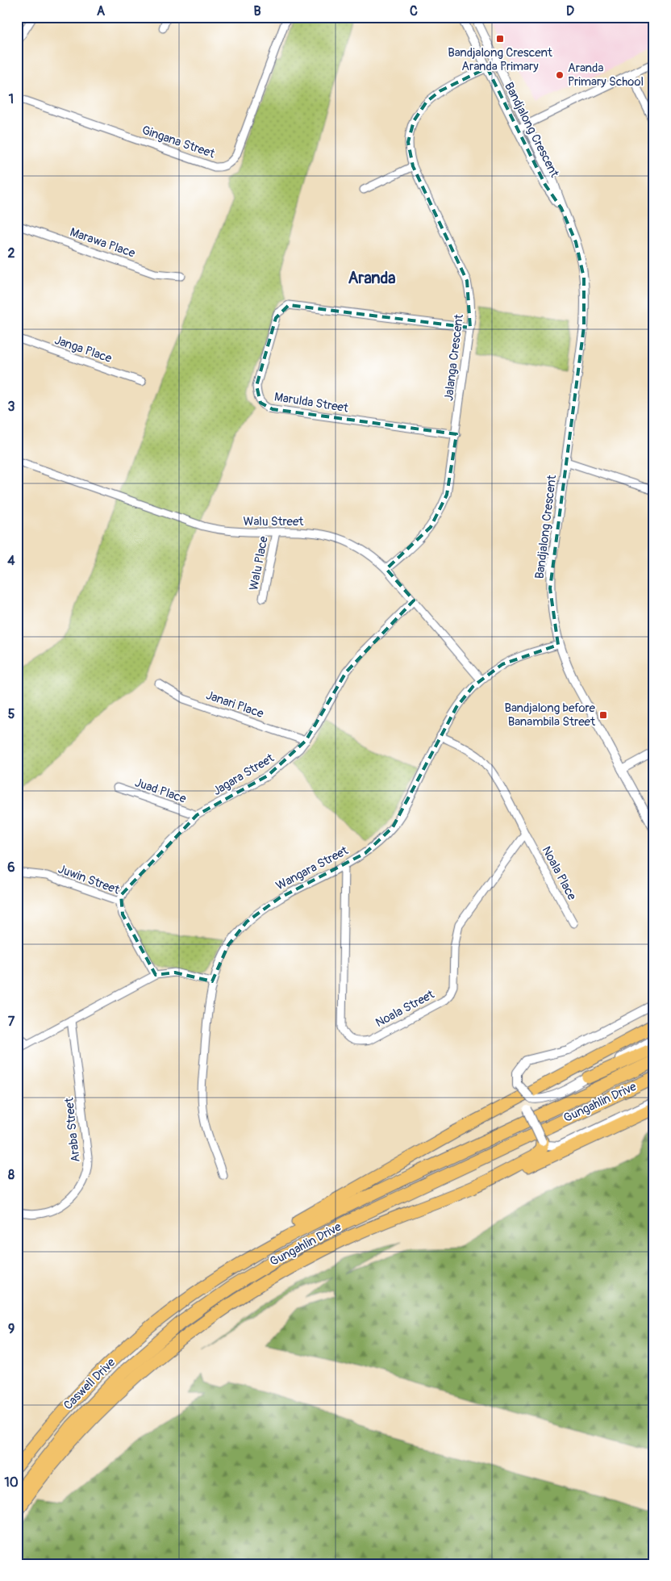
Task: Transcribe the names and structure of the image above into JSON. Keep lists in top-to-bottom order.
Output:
{
  "streets": {
    "highway": ["Gungahlin Drive", "Caswell Drive"],
    "street": [
      "Bandjalong Crescent",
      "Gingana Street",
      "Marawa Place",
      "Janga Place",
      "Jalanga Crescent",
      "Marulda Street",
      "Walu Street",
      "Walu Place",
      "Janari Place",
      "Jagara Street",
      "Juad Place",
      "Wangara Street",
      "Noala Place",
      "Juwin Street",
      "Noala Street",
      "Araba Street"
    ]
  },
  "crossings": [
    ["Bandjalong Crescent", "Jalanga Crescent"],
    ["Bandjalong Crescent", "Wangara Street"],
    ["Jalanga Crescent", "Marulda Street"],
    ["Jalanga Crescent", "Walu Street"],
    ["Walu Street", "Walu Place"],
    ["Walu Street", "Jagara Street"],
    ["Walu Street", "Wangara Street"],
    ["Janari Place", "Jagara Street"],
    ["Jagara Street", "Juad Place"],
    ["Jagara Street", "Juwin Street"],
    ["Wangara Street", "Noala Street"],
    ["Noala Place", "Noala Street"],
    ["Gungahlin Drive", "Caswell Drive"]
  ],
  "districts": ["Aranda"],
  "places": {
    "transit": ["Bandjalong Crescent Aranda Primary", "Bandjalong before Banambila Street"],
    "other": ["Aranda Primary School"]
  },
  "grid": {
    "columns": [
      "A",
      "B",
      "C",
      "D"
    ],
    "rows": [
      "1",
      "2",
      "3",
      "4",
      "5",
      "6",
      "7",
      "8",
      "9",
      "10"
    ]
  }
}
